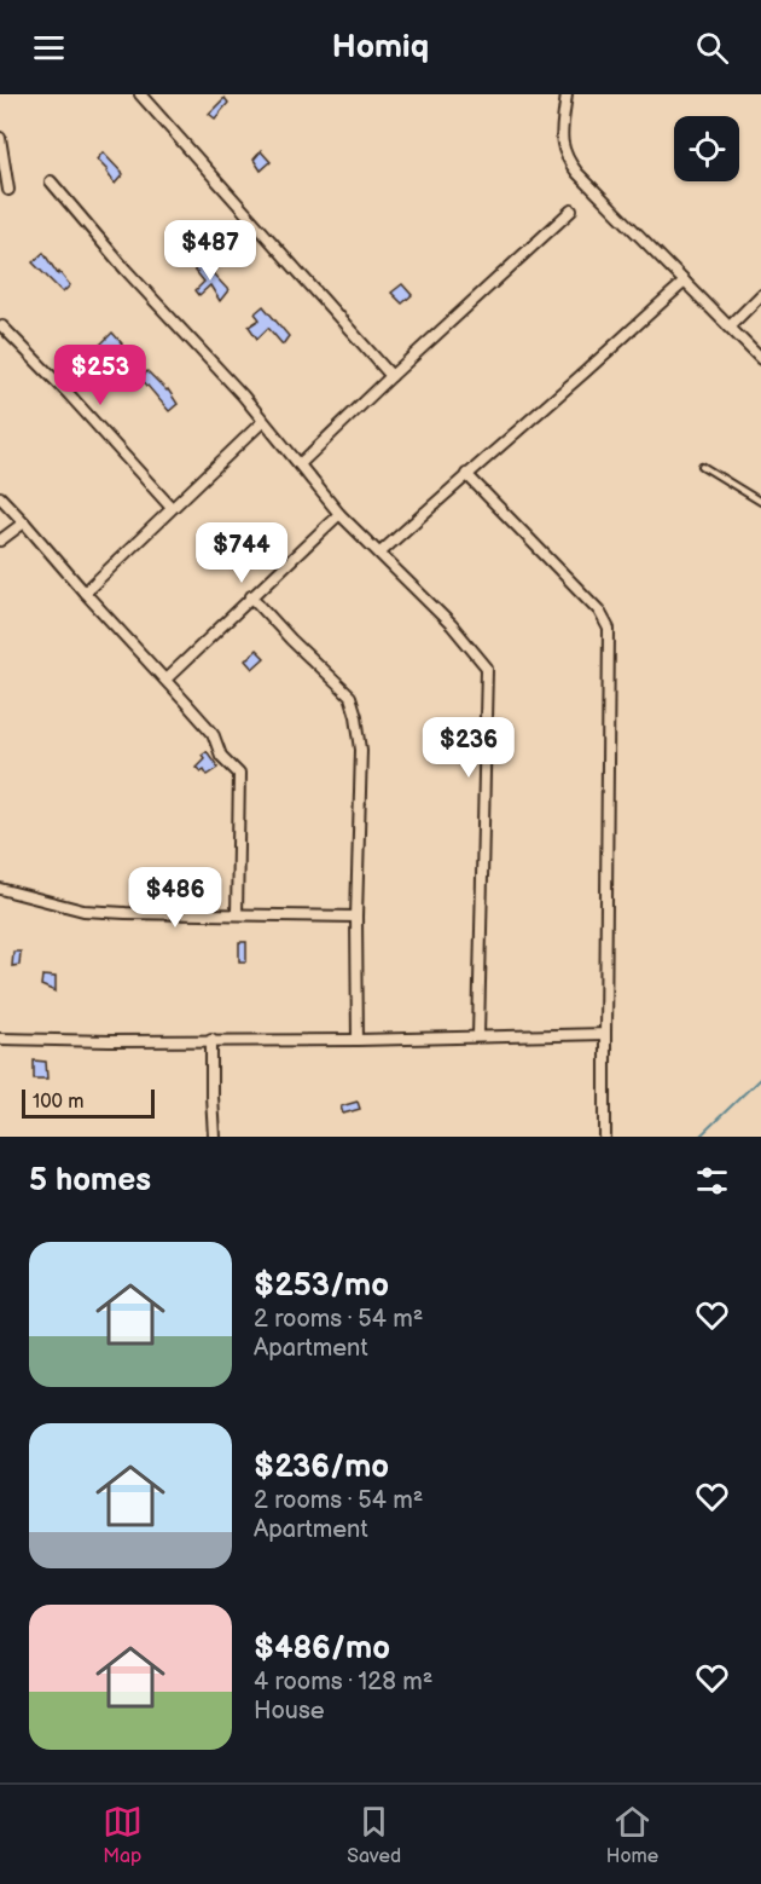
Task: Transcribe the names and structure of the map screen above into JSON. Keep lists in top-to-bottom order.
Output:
{
  "scale_bar": "100 m",
  "page": {
    "header": "Homiq",
    "price": [
      "$487",
      "$253",
      "$744",
      "$236",
      "$486"
    ],
    "scale": "100 m",
    "heading": "5 homes",
    "list": [
      {
        "name": "$253/mo",
        "note": "2 rooms · 54 m² · Apartment"
      },
      {
        "name": "$236/mo",
        "note": "2 rooms · 54 m² · Apartment"
      },
      {
        "name": "$486/mo",
        "note": "4 rooms · 128 m² · House"
      }
    ],
    "tabs": ["Map", "Saved", "Home"]
  }
}
